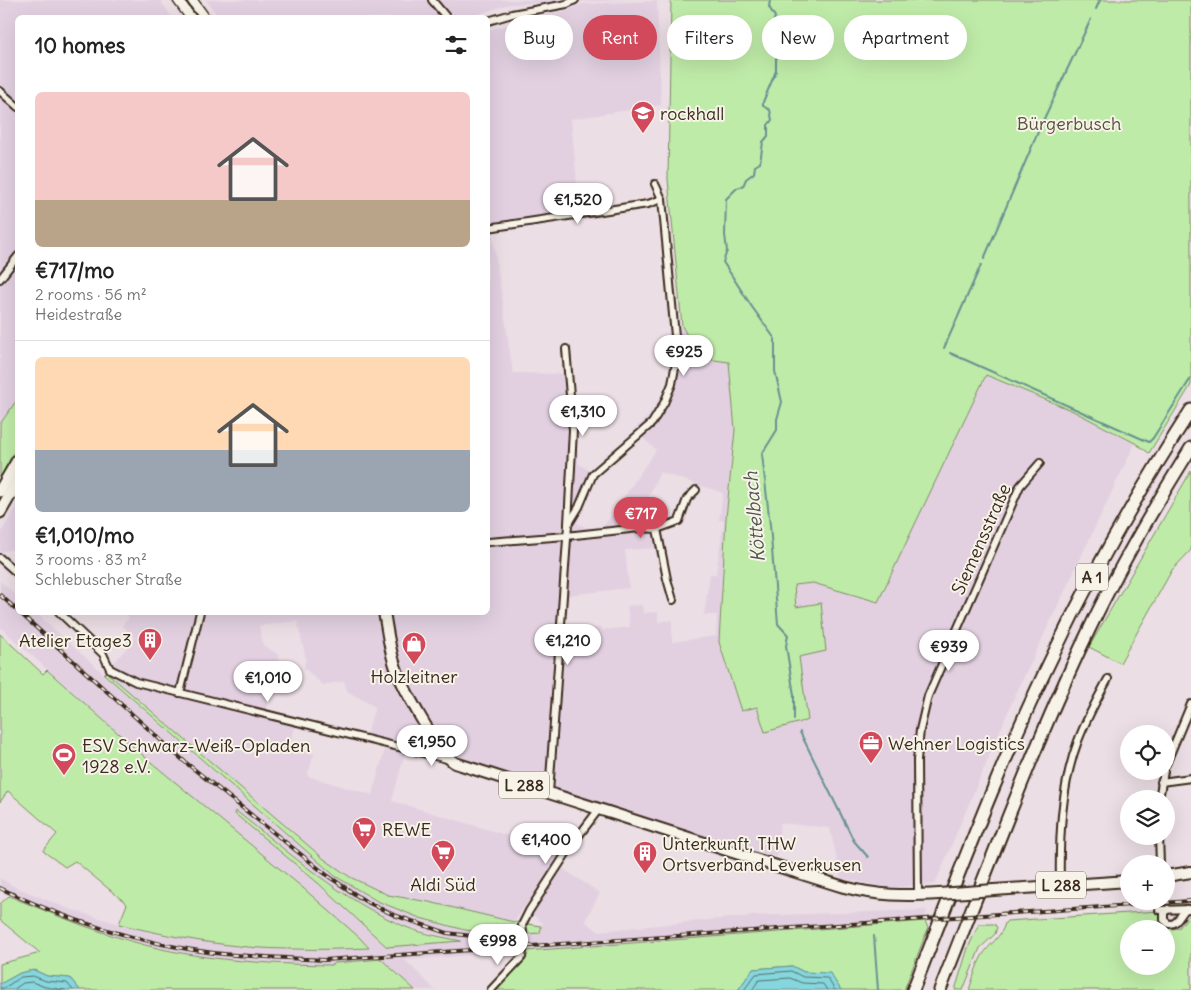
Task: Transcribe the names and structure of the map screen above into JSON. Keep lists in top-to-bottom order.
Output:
{
  "streets": {
    "highway": ["A 1"],
    "main road": ["L 288"],
    "street": ["Siemensstraße"]
  },
  "crossings": [
    ["Siemensstraße", "L 288"]
  ],
  "water": ["Köttelbach"],
  "parks": ["Bürgerbusch"],
  "places": {
    "school or university": ["rockhall"],
    "building": ["Atelier Etage3", "Unterkunft, THW Ortsverband Leverkusen"],
    "shop": ["Holzleitner"],
    "office": ["Wehner Logistics"],
    "sports": ["ESV Schwarz-Weiß-Opladen 1928 e.V."],
    "supermarket": ["REWE", "Aldi Süd"]
  },
  "page": {
    "chip": [
      "Buy",
      "Rent",
      "Filters",
      "New",
      "Apartment"
    ],
    "heading": "10 homes",
    "list": [
      {
        "name": "€717/mo",
        "note": "2 rooms · 56 m² · Heidestraße"
      },
      {
        "name": "€1,010/mo",
        "note": "3 rooms · 83 m² · Schlebuscher Straße"
      }
    ],
    "price": [
      "€1,520",
      "€925",
      "€1,310",
      "€717",
      "€1,210",
      "€939",
      "€1,010",
      "€1,950",
      "€1,400",
      "€998"
    ],
    "map_buttons": ["+", "−"]
  }
}
